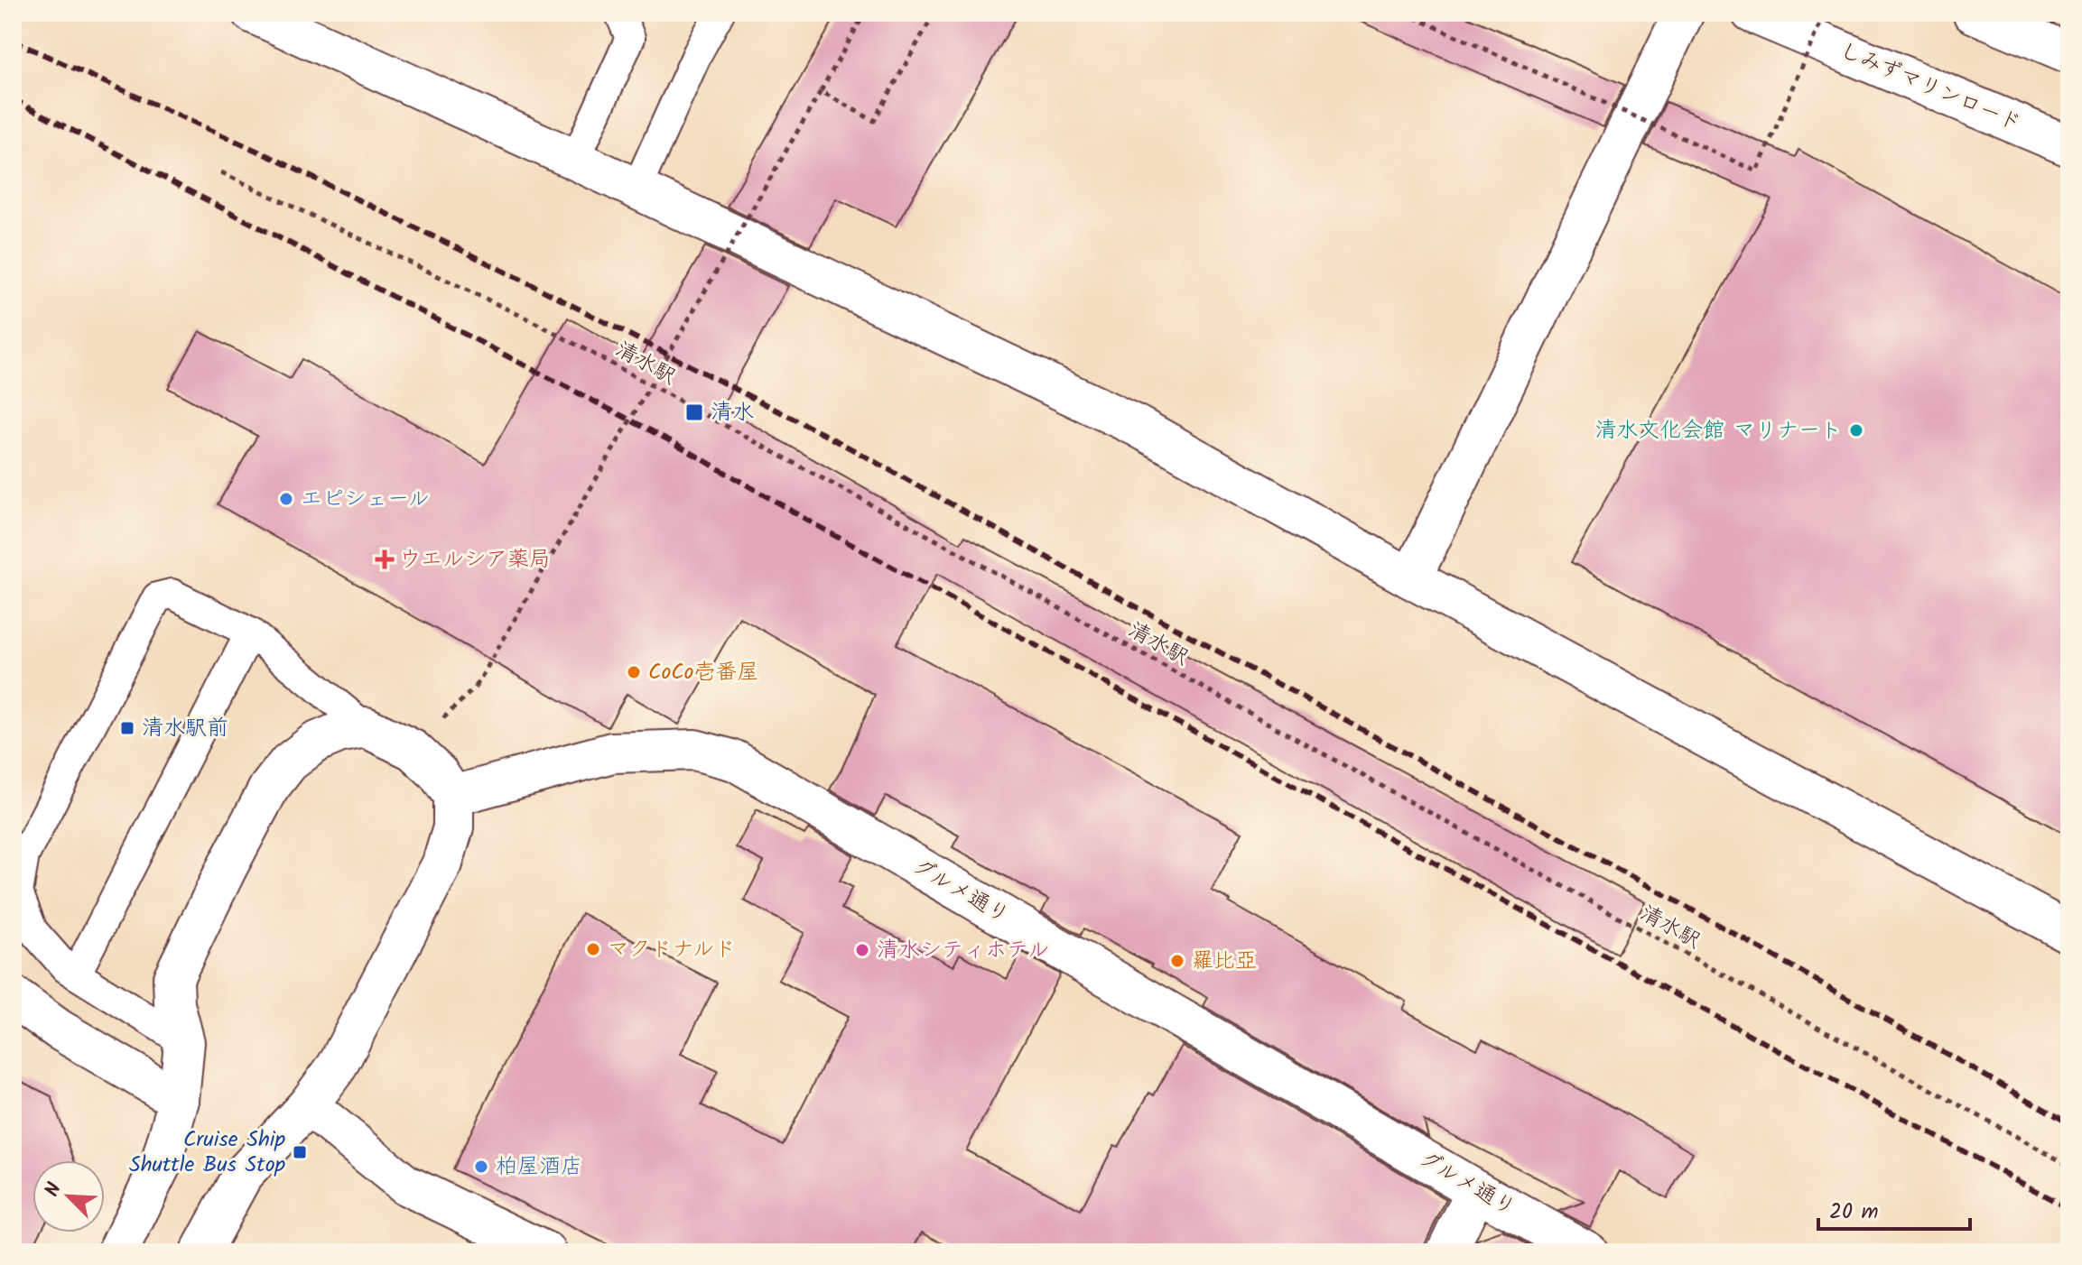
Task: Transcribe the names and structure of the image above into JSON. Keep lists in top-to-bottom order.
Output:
{
  "streets": {
    "street": ["しみずマリンロード", "グルメ通り"],
    "path": ["清水駅"]
  },
  "places": {
    "transit": ["清水", "清水駅前", "Cruise Ship Shuttle Bus Stop"],
    "other": [
      "清水文化会館 マリナート",
      "エピシェール",
      "CoCo壱番屋",
      "マクドナルド",
      "清水シティホテル",
      "羅比亞",
      "柏屋酒店"
    ],
    "health": ["ウエルシア薬局"]
  },
  "scale_bar": "20 m",
  "north": "top left"
}
